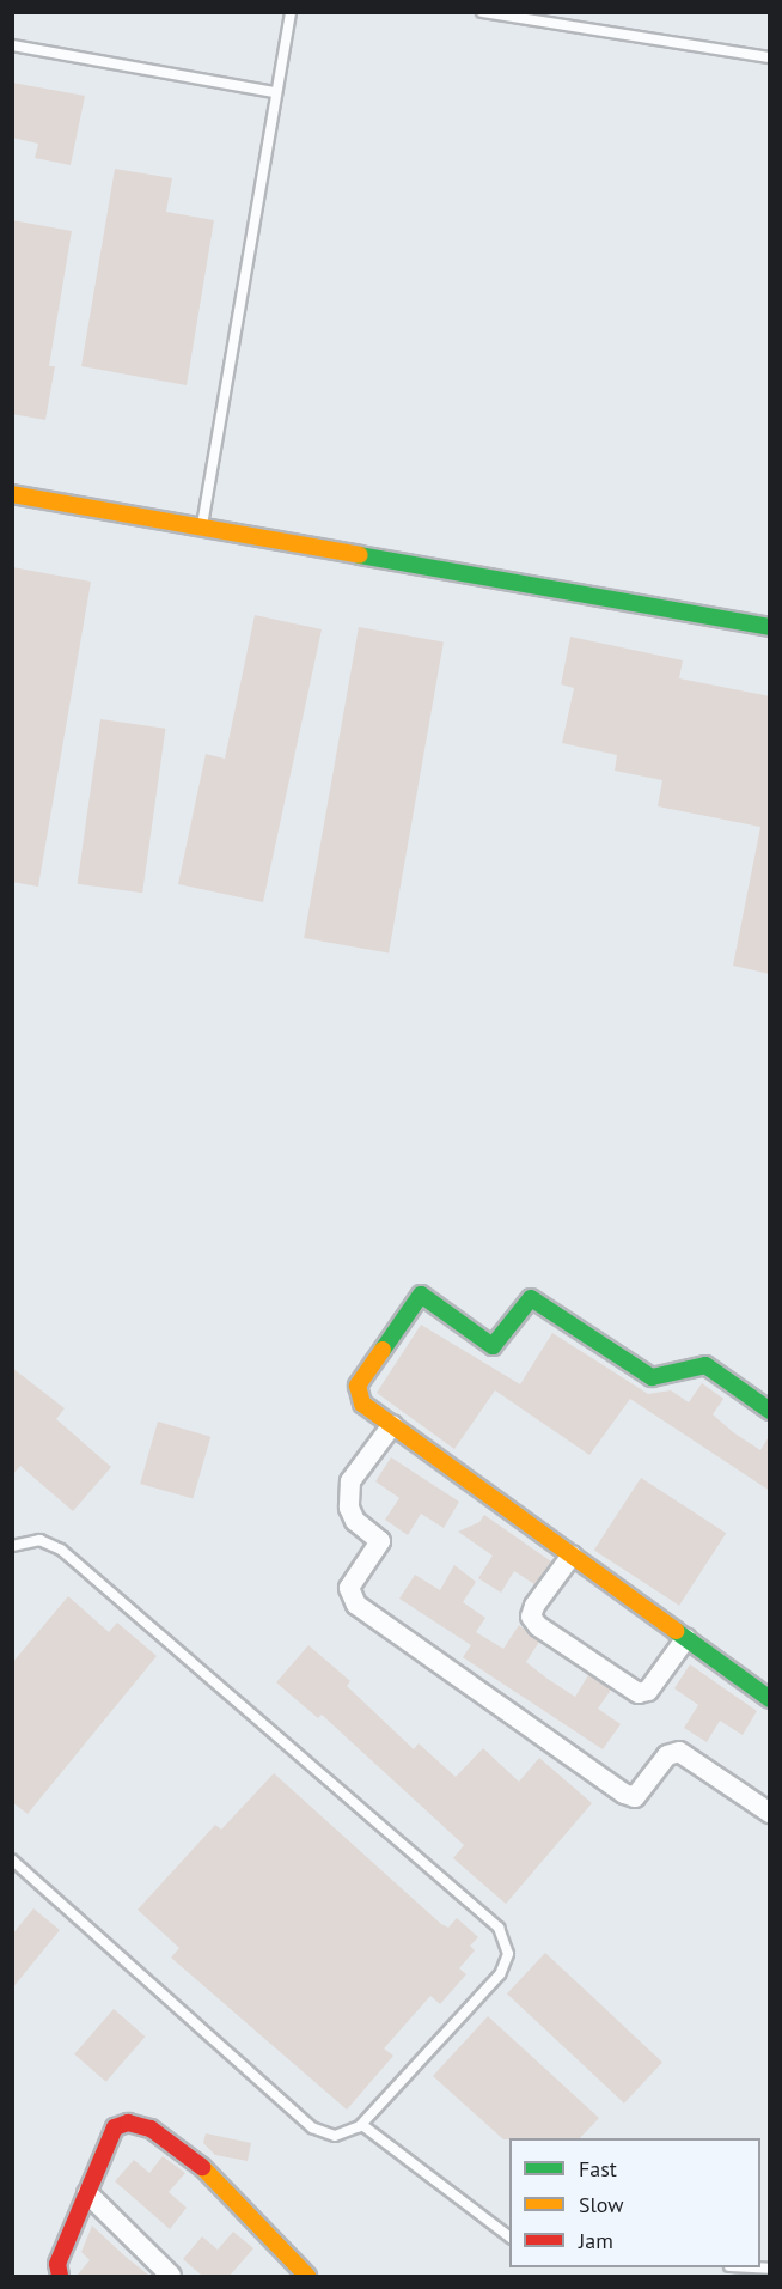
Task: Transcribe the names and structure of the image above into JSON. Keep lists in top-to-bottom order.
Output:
{
  "legend": ["Fast", "Slow", "Jam"]
}
